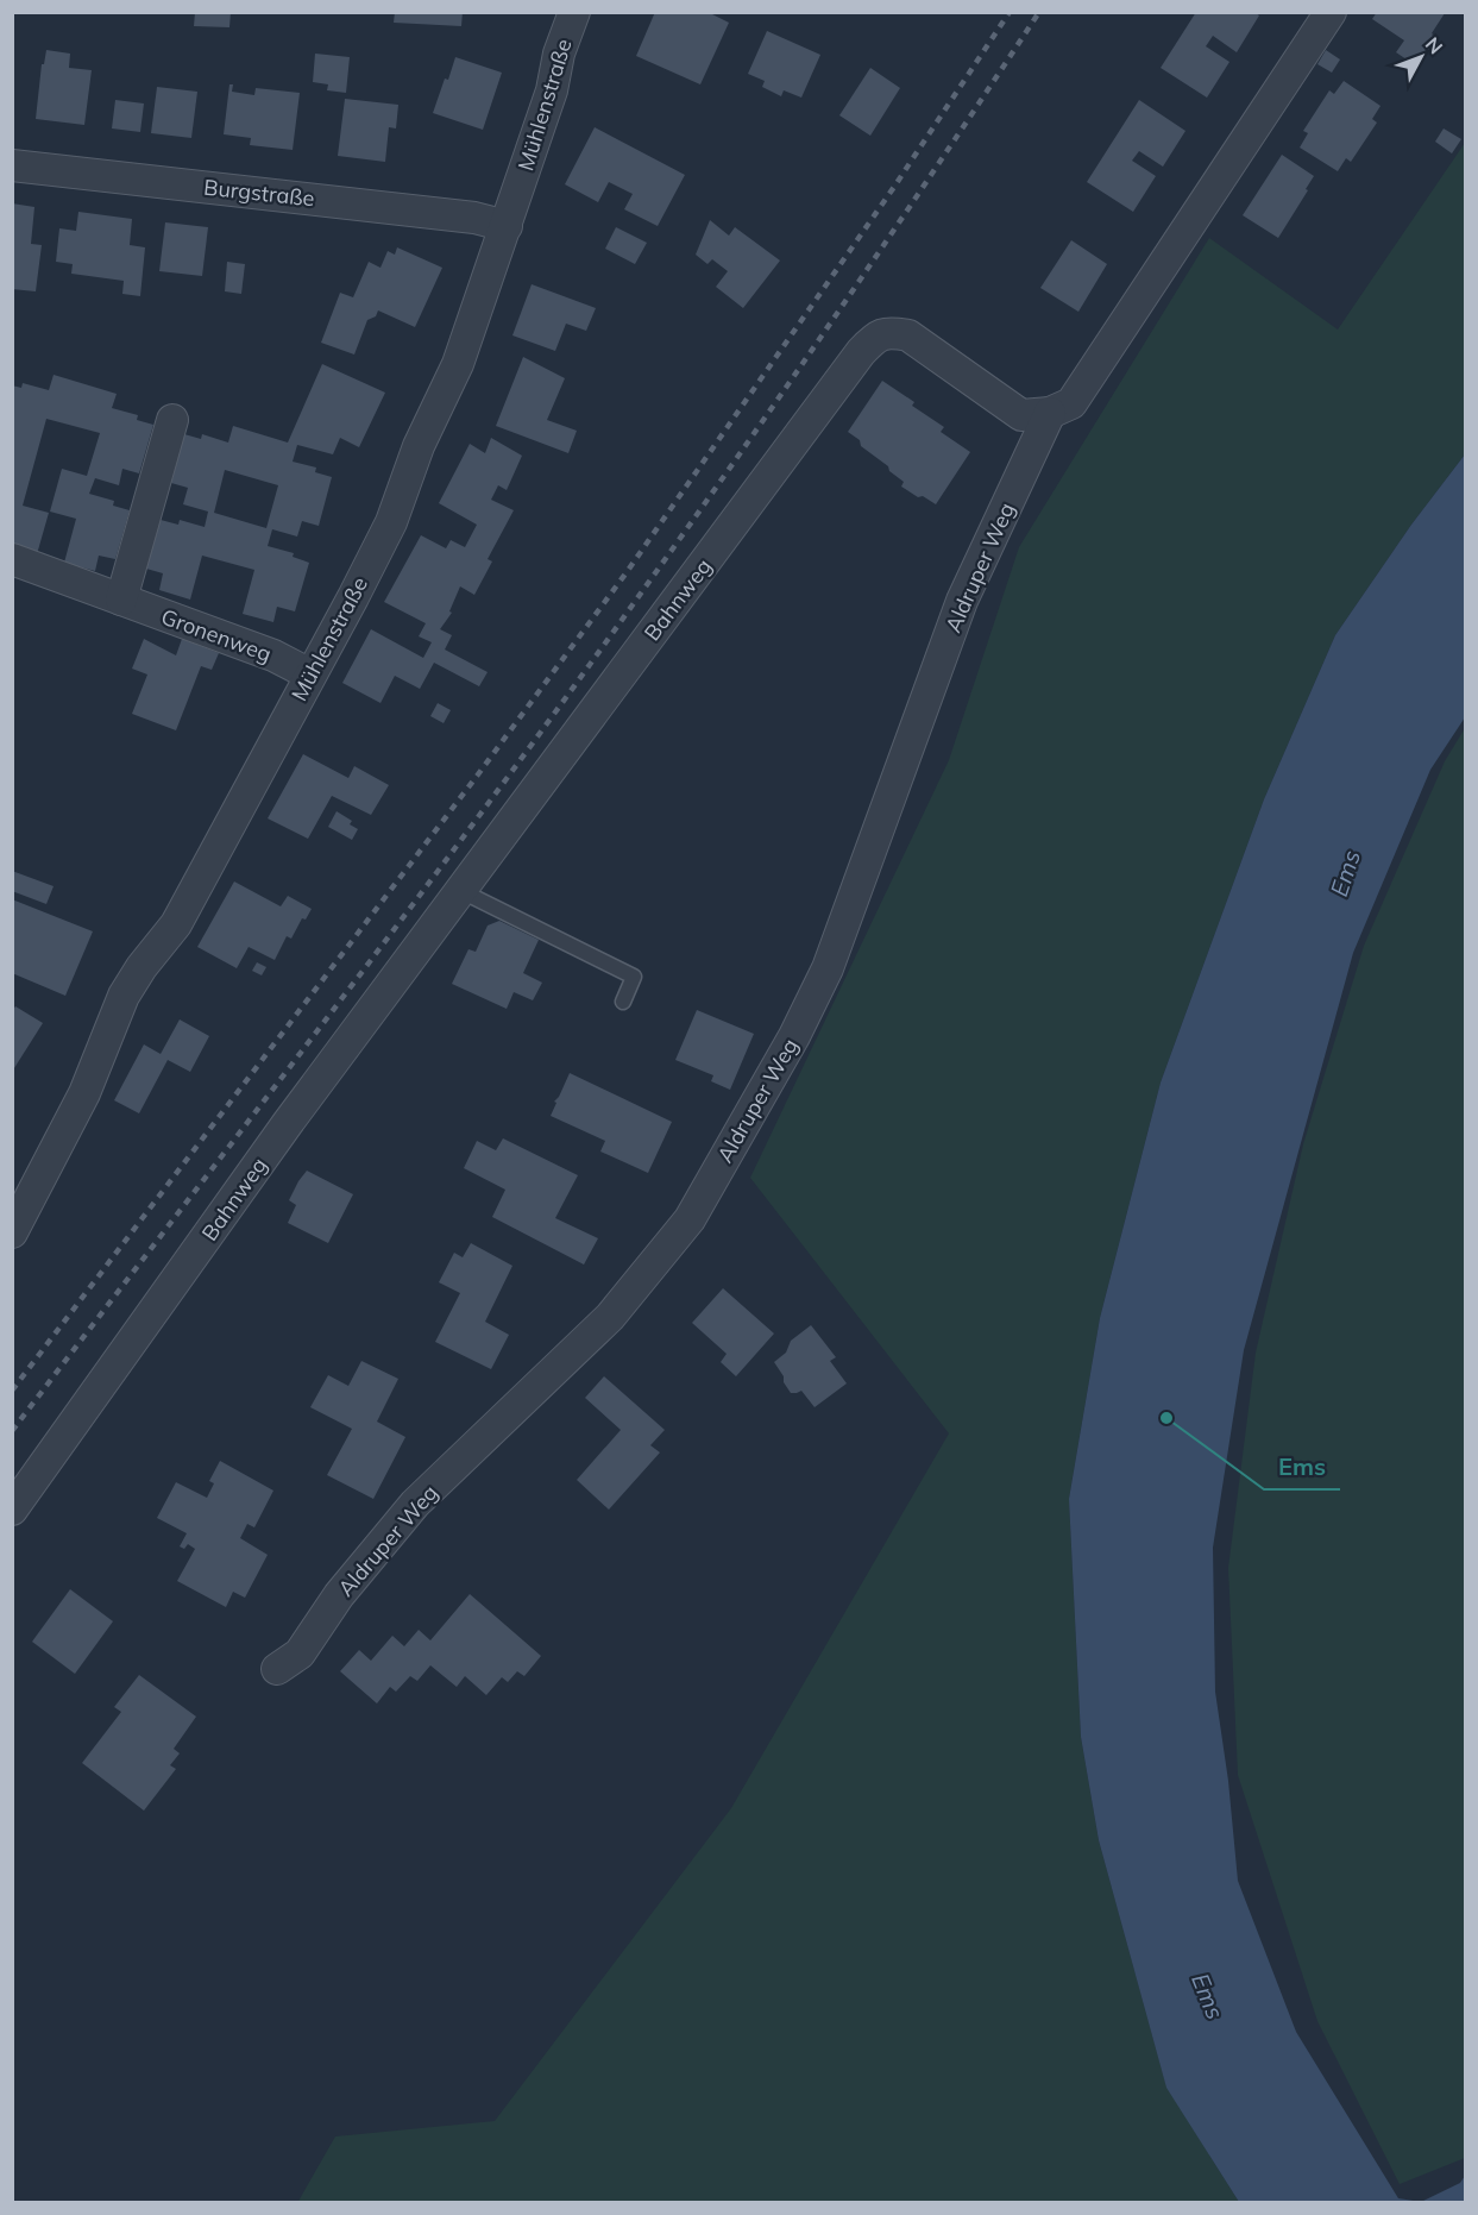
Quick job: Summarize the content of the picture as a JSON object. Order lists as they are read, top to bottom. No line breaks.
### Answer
{"streets":{"street":["Mühlenstraße","Burgstraße","Aldruper Weg","Bahnweg","Gronenweg"]},"crossings":[["Mühlenstraße","Burgstraße"],["Mühlenstraße","Gronenweg"],["Aldruper Weg","Bahnweg"]],"water":["Ems"],"places":["Ems"],"north":"top right"}
